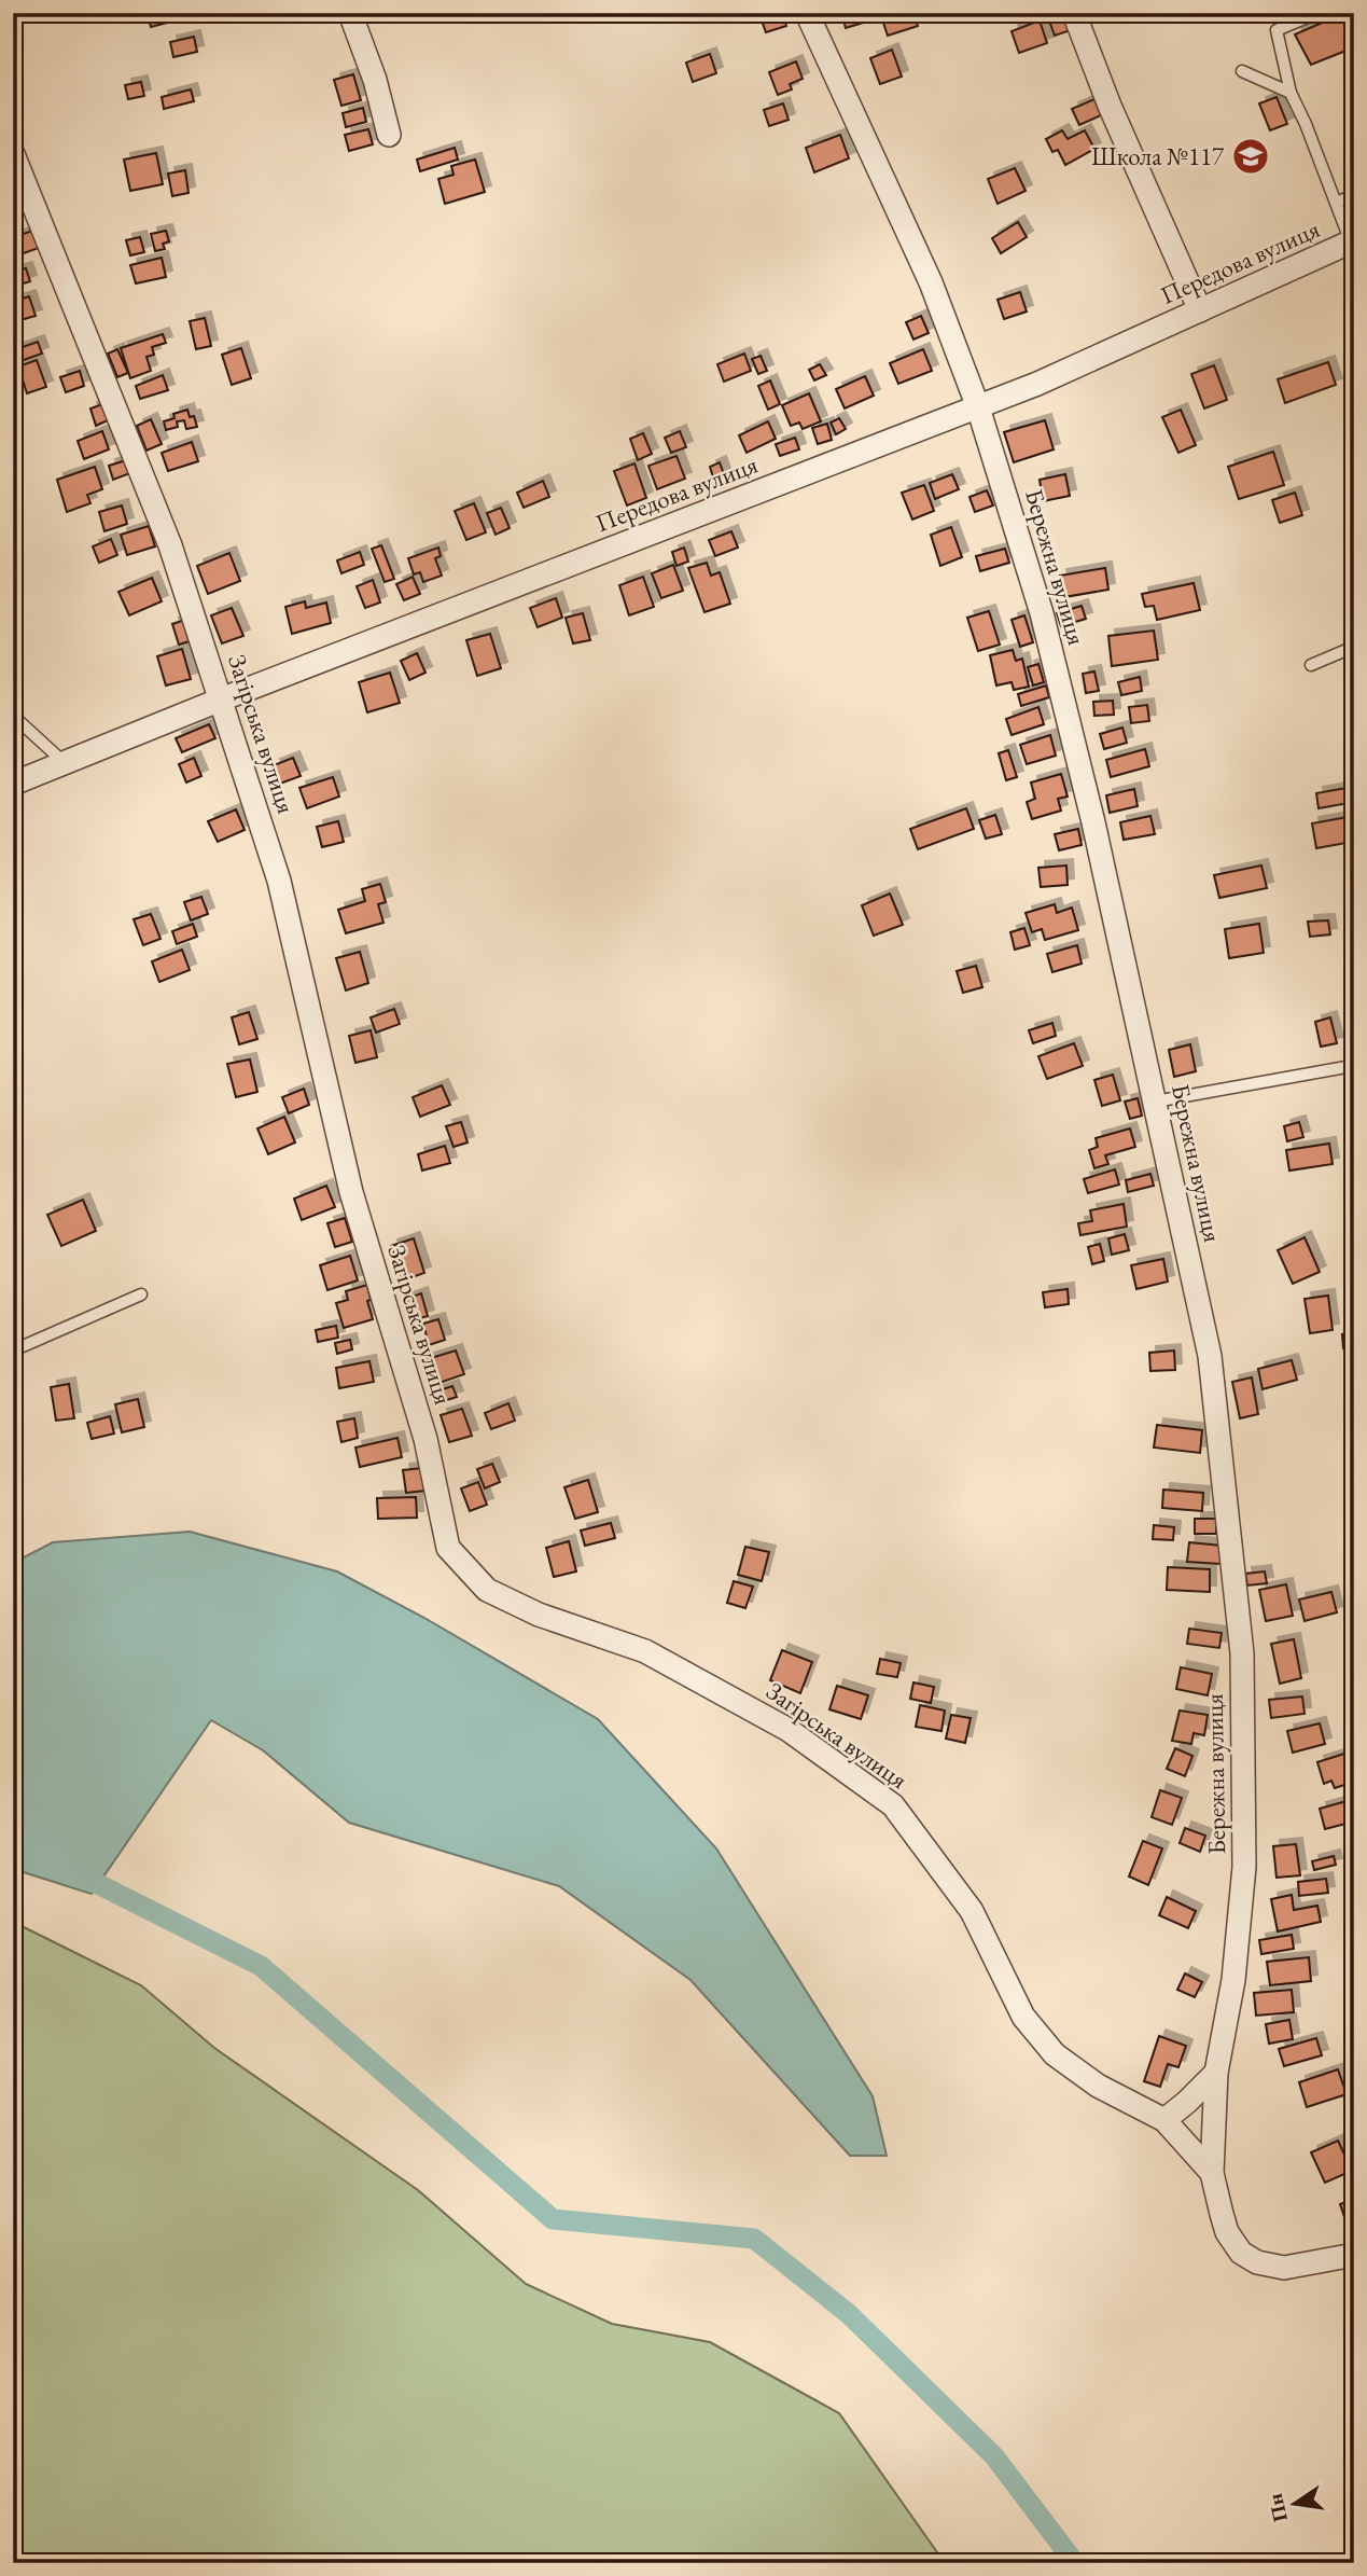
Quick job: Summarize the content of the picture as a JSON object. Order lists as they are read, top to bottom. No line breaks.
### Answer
{"streets":{"street":["Передова вулиця","Бережна вулиця","Загірська вулиця"]},"crossings":[["Передова вулиця","Бережна вулиця"],["Передова вулиця","Загірська вулиця"],["Бережна вулиця","Загірська вулиця"]],"places":{"school or university":["Школа №117"]},"north":"left"}
